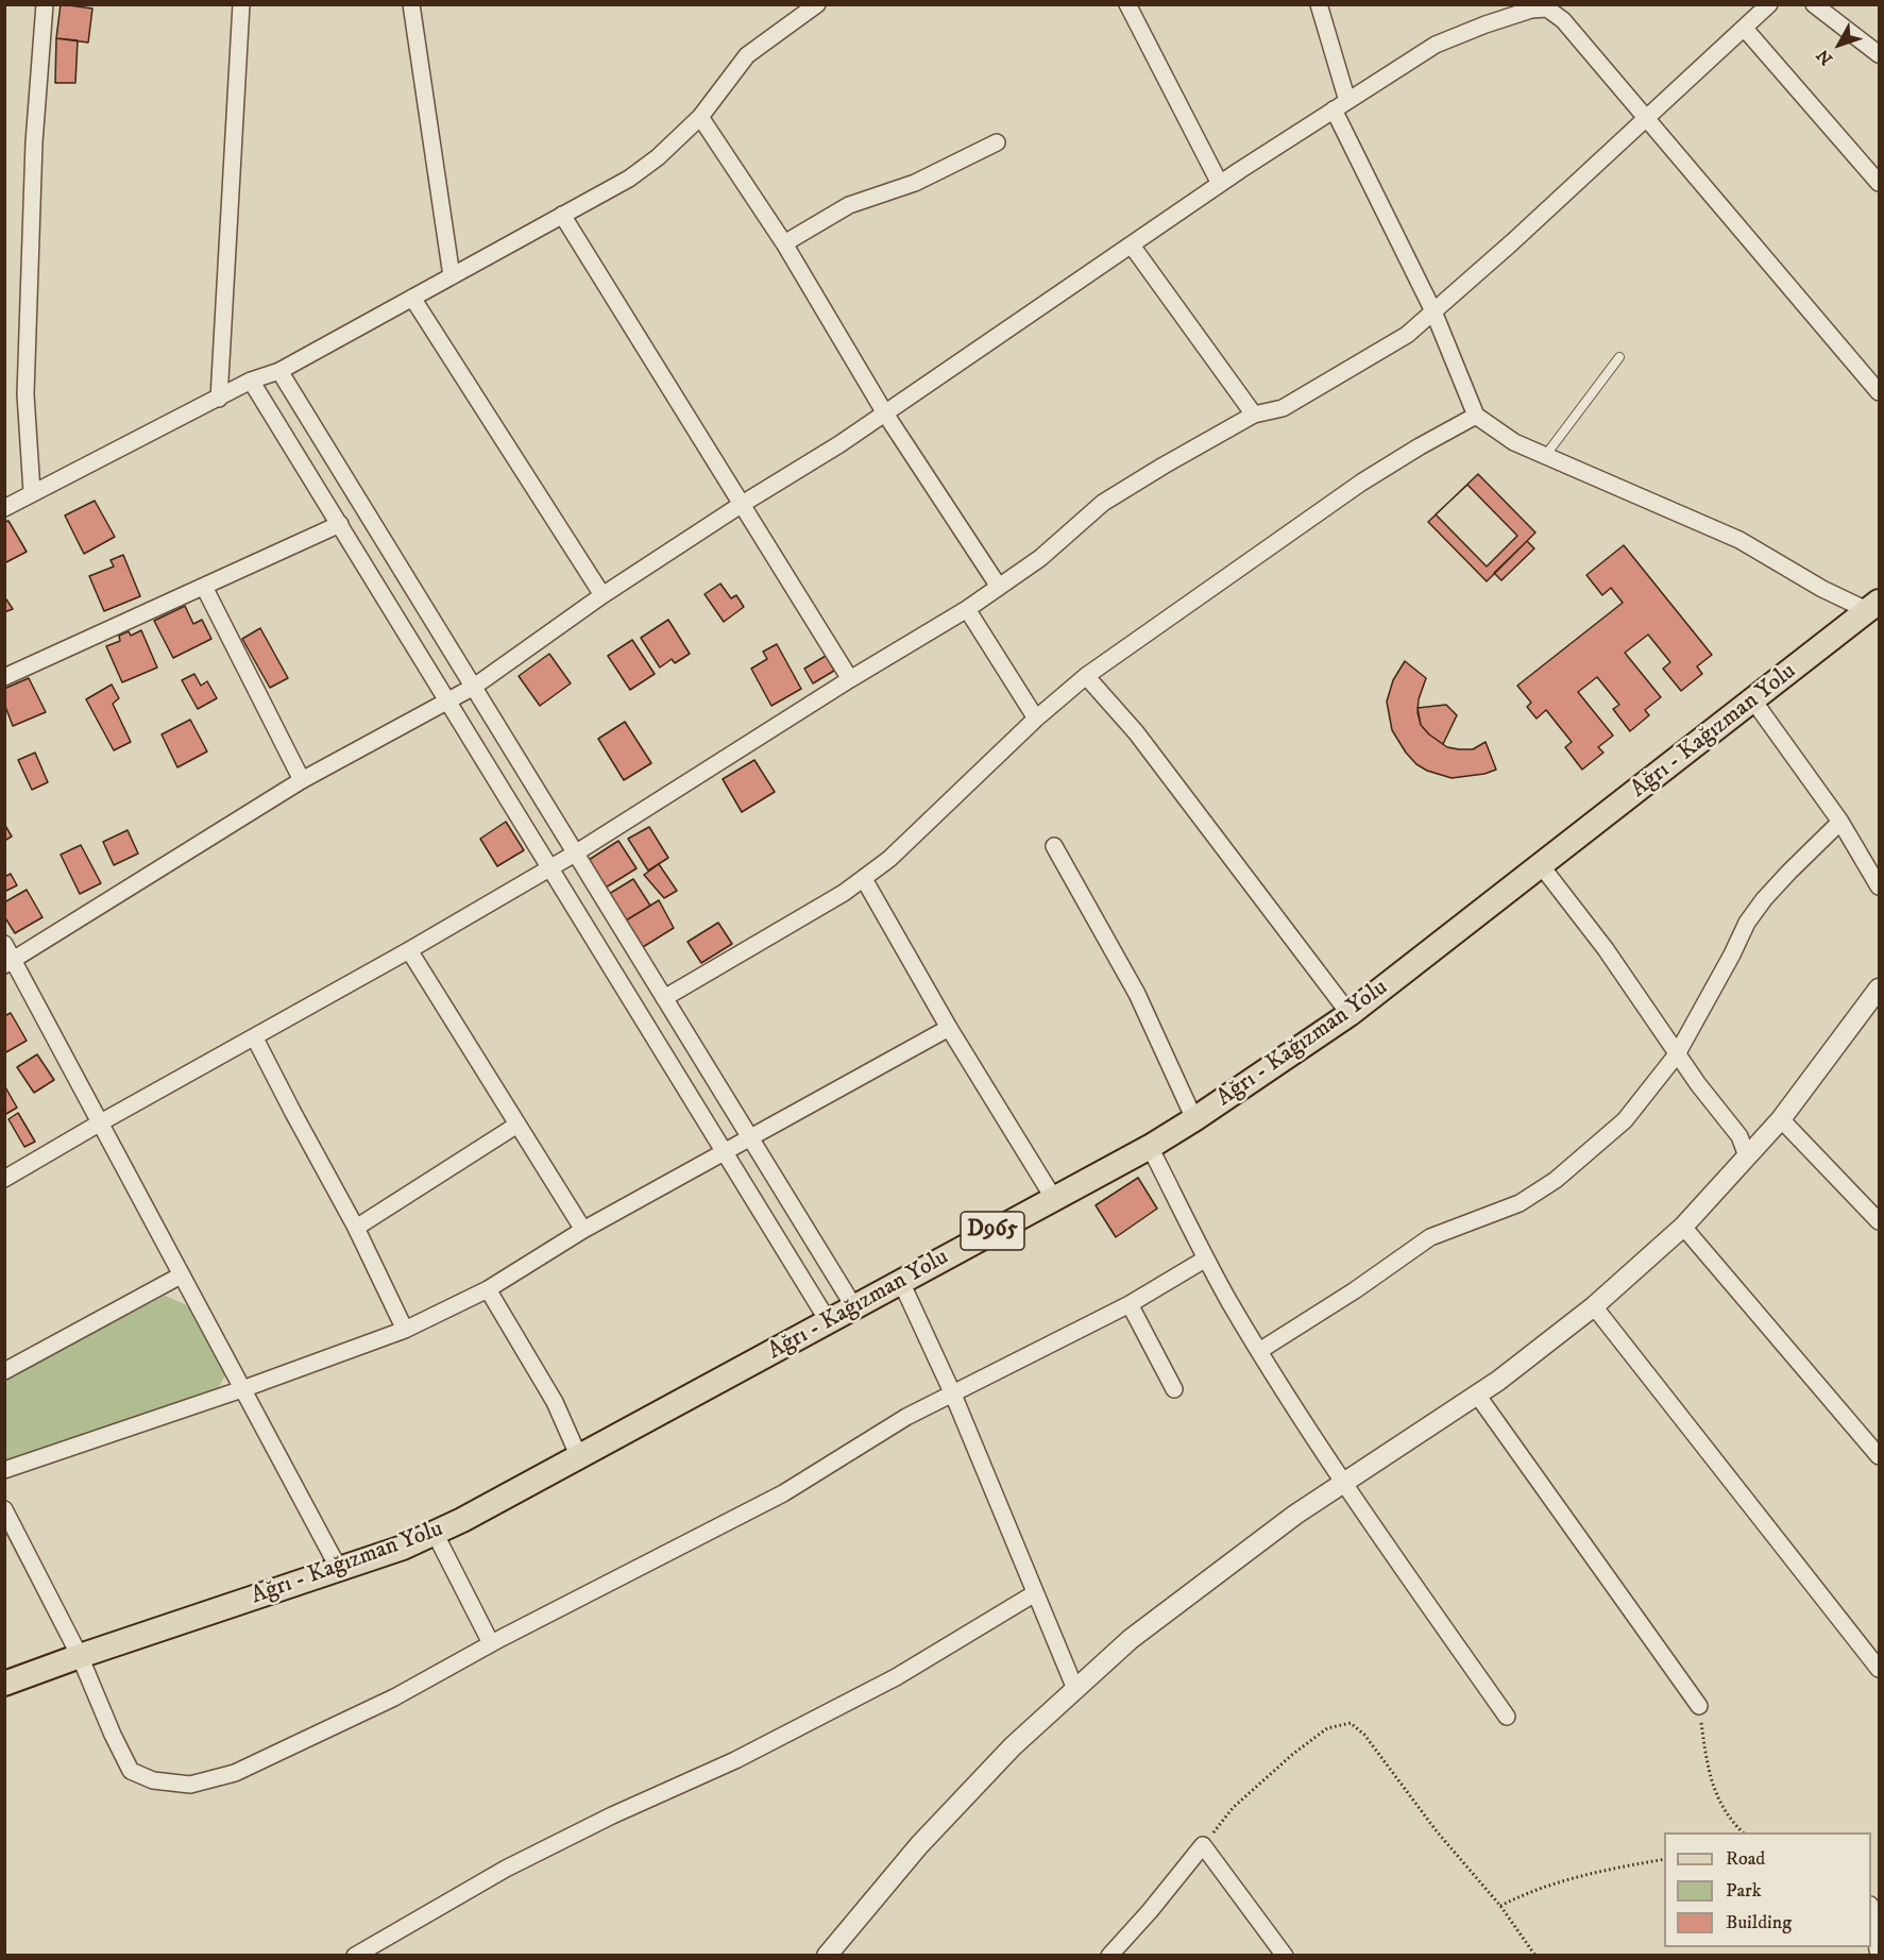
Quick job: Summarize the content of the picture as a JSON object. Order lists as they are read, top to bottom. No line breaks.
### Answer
{"streets":{"main road":["Ağrı - Kağızman Yolu","D965"]},"legend":["Road","Park","Building"],"north":"bottom left"}
